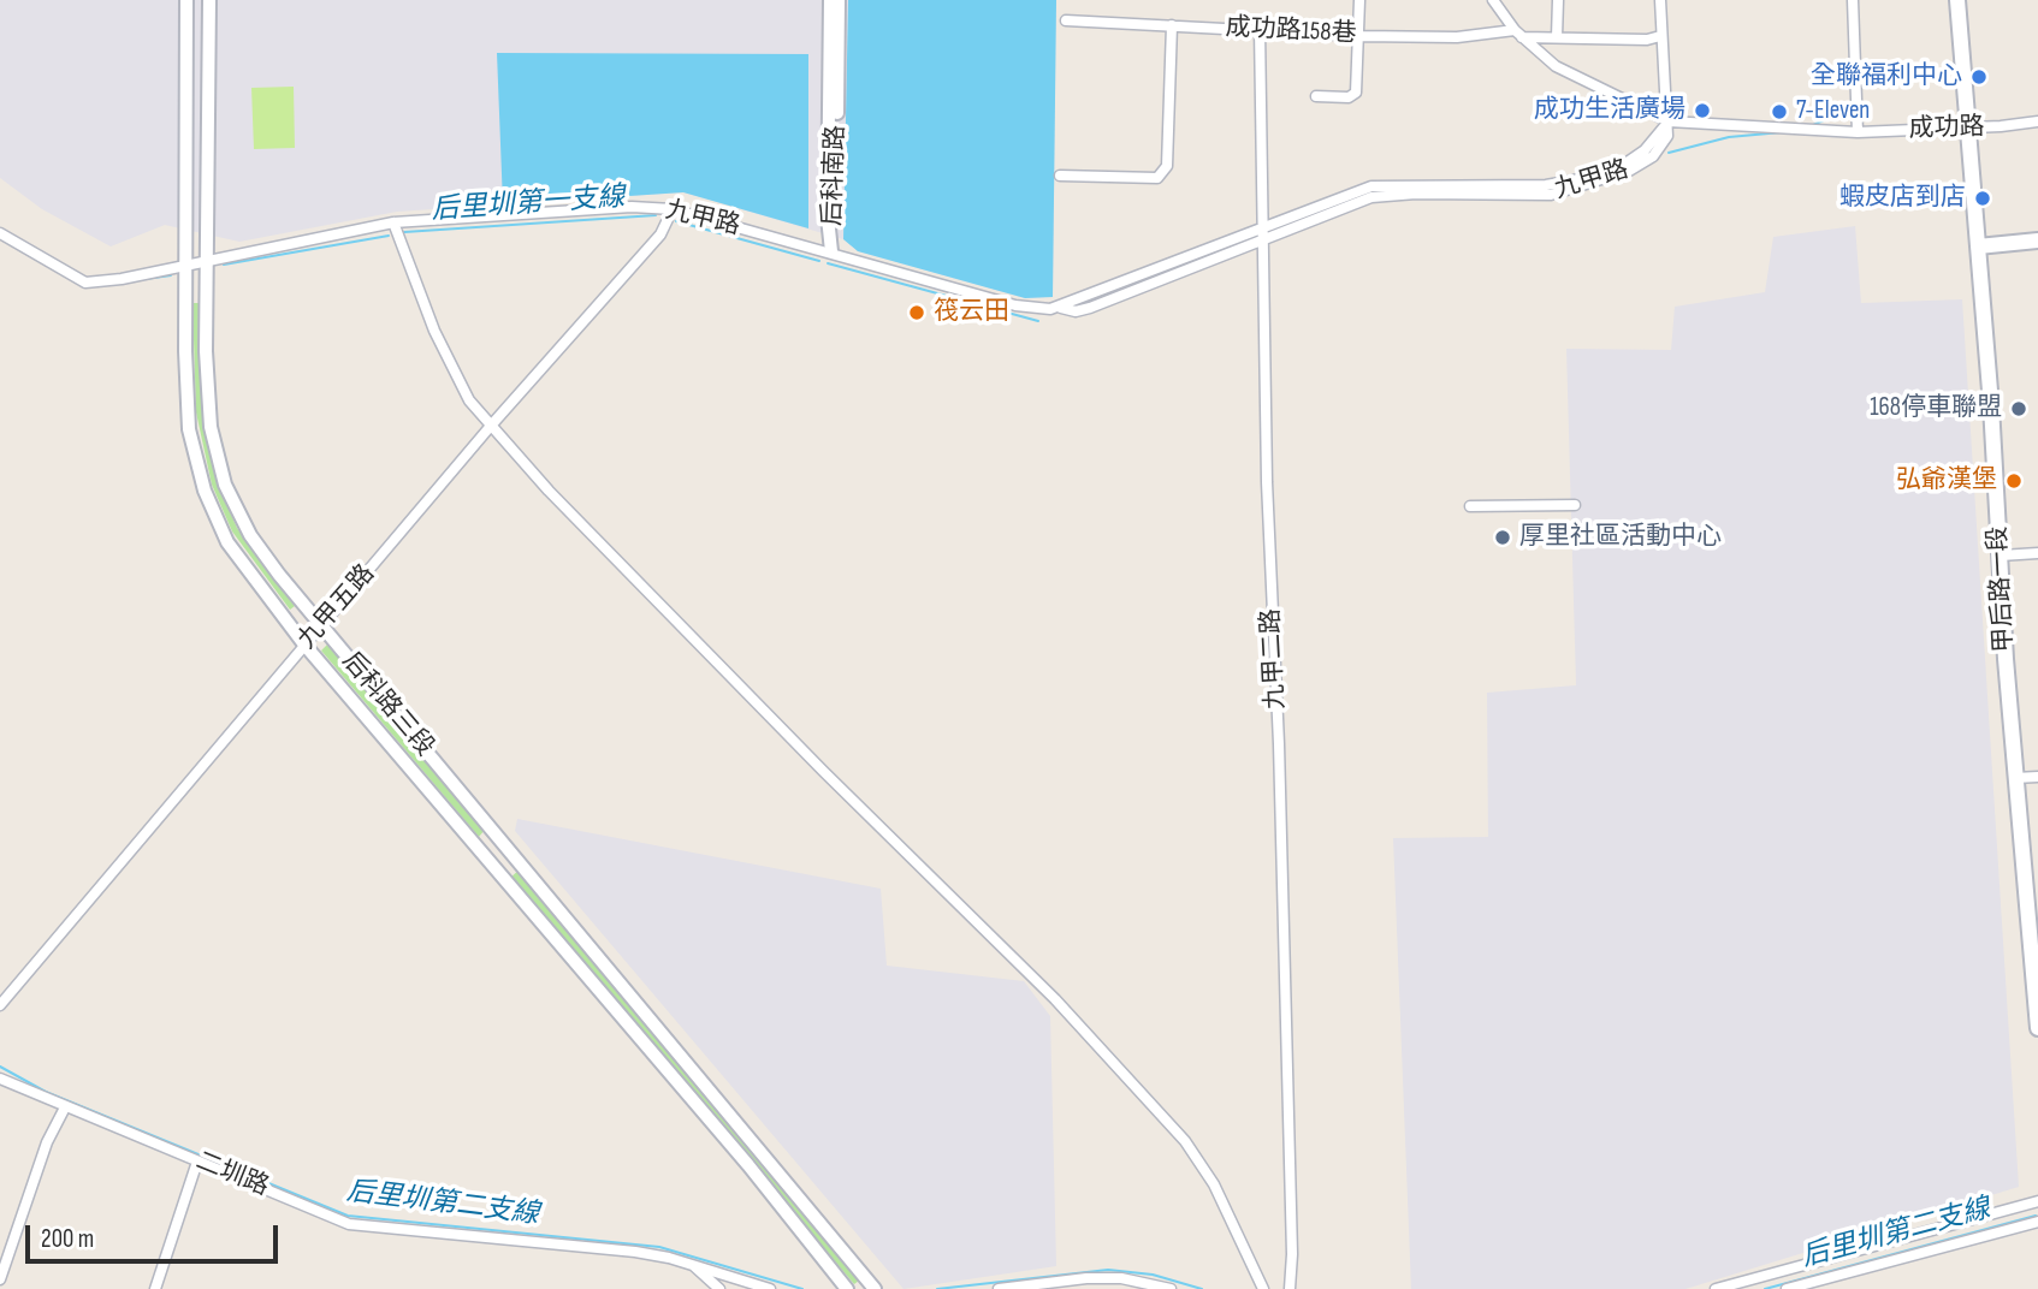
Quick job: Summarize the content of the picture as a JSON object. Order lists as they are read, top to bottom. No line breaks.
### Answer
{"streets":{"main road":["甲后路一段"],"street":["成功路158巷","成功路","后科南路","九甲路","九甲五路","九甲二路","后科路三段","二圳路"]},"crossings":[["成功路158巷","成功路"],["成功路158巷","九甲二路"],["成功路","九甲路"],["成功路","甲后路一段"],["后科南路","九甲路"],["九甲路","九甲五路"],["九甲路","九甲二路"],["九甲路","后科路三段"],["九甲五路","后科路三段"]],"water":["后里圳第一支線","后里圳第二支線"],"places":["全聯福利中心","成功生活廣場","7-Eleven","蝦皮店到店","筏云田","168停車聯盟","弘爺漢堡","厚里社區活動中心"],"scale_bar":"200 m"}
